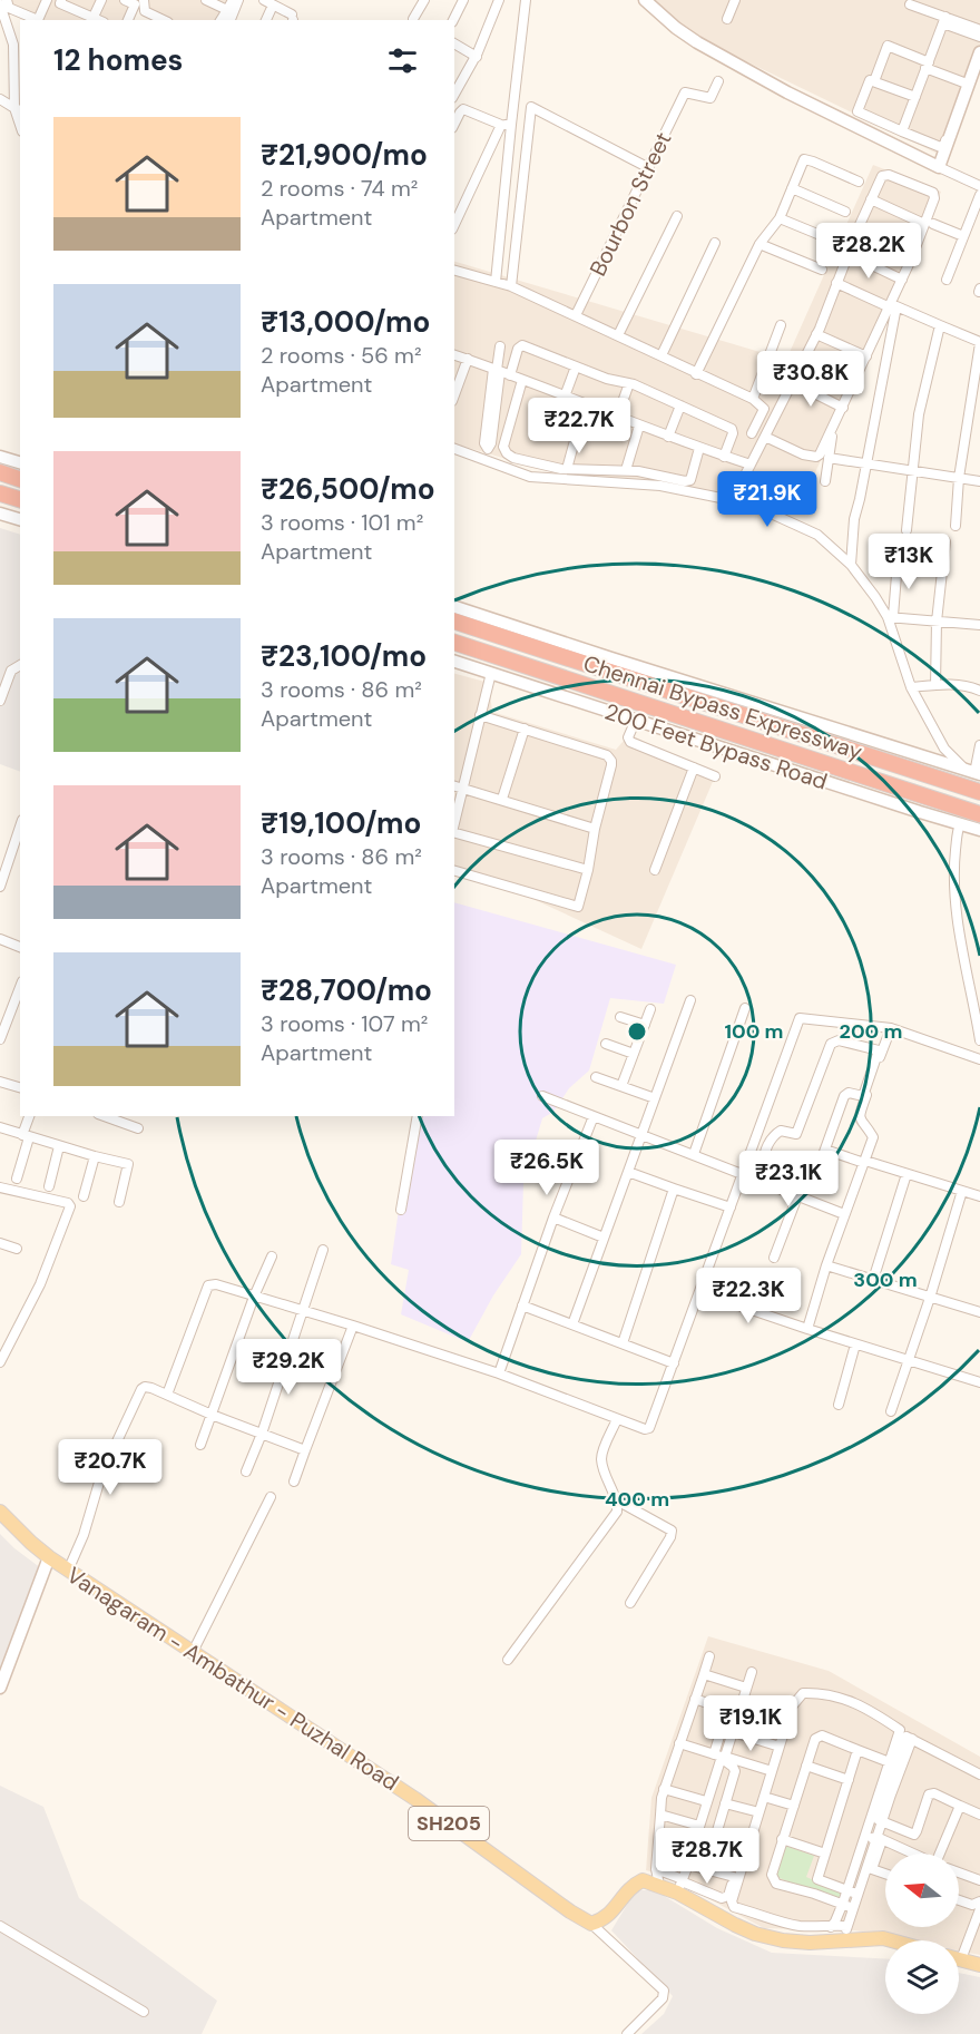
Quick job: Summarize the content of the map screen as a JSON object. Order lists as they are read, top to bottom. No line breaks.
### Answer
{"streets":{"highway":["Chennai Bypass Expressway"],"main road":["Vanagaram - Ambathur - Puzhal Road","SH205"],"street":["Bourbon Street","200 Feet Bypass Road"]},"north":"left","page":{"heading":"12 homes","list":[{"name":"₹21,900/mo","note":"2 rooms · 74 m² · Apartment"},{"name":"₹13,000/mo","note":"2 rooms · 56 m² · Apartment"},{"name":"₹26,500/mo","note":"3 rooms · 101 m² · Apartment"},{"name":"₹23,100/mo","note":"3 rooms · 86 m² · Apartment"},{"name":"₹19,100/mo","note":"3 rooms · 86 m² · Apartment"},{"name":"₹28,700/mo","note":"3 rooms · 107 m² · Apartment"}],"price":["₹28.2K","₹30.8K","₹22.7K","₹21.9K","₹13K","₹26.5K","₹23.1K","₹22.3K","₹29.2K","₹20.7K","₹19.1K","₹28.7K"]},"rings":["100 m","200 m","300 m","400 m"]}
